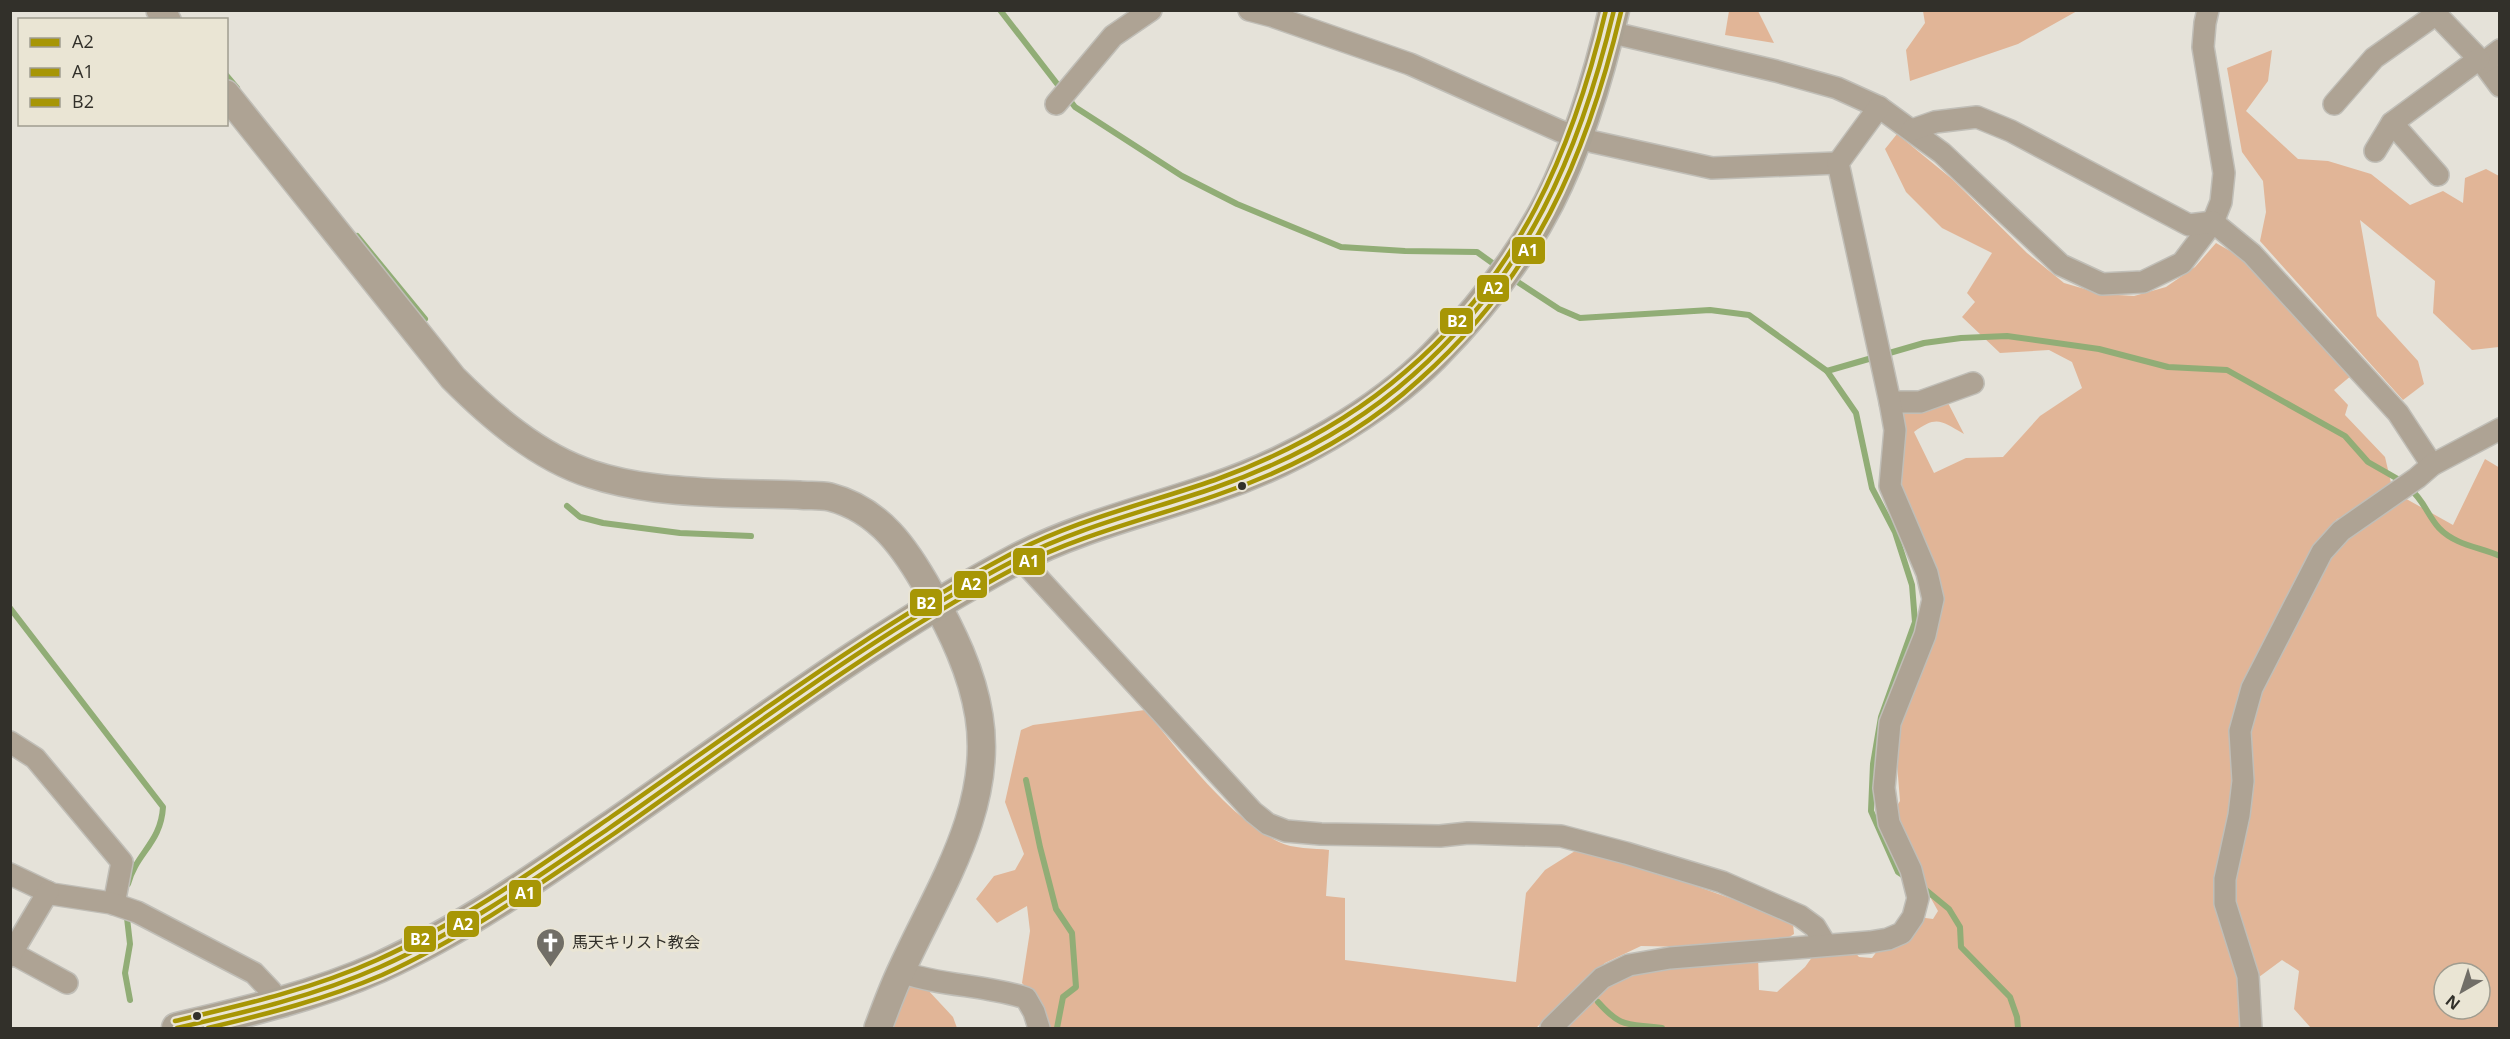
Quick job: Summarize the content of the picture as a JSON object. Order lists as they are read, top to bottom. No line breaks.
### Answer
{"places":{"church":["馬天キリスト教会"]},"lines":["transit line A2","transit line B2","transit line A1"],"legend":["A2","A1","B2"],"north":"bottom left"}
